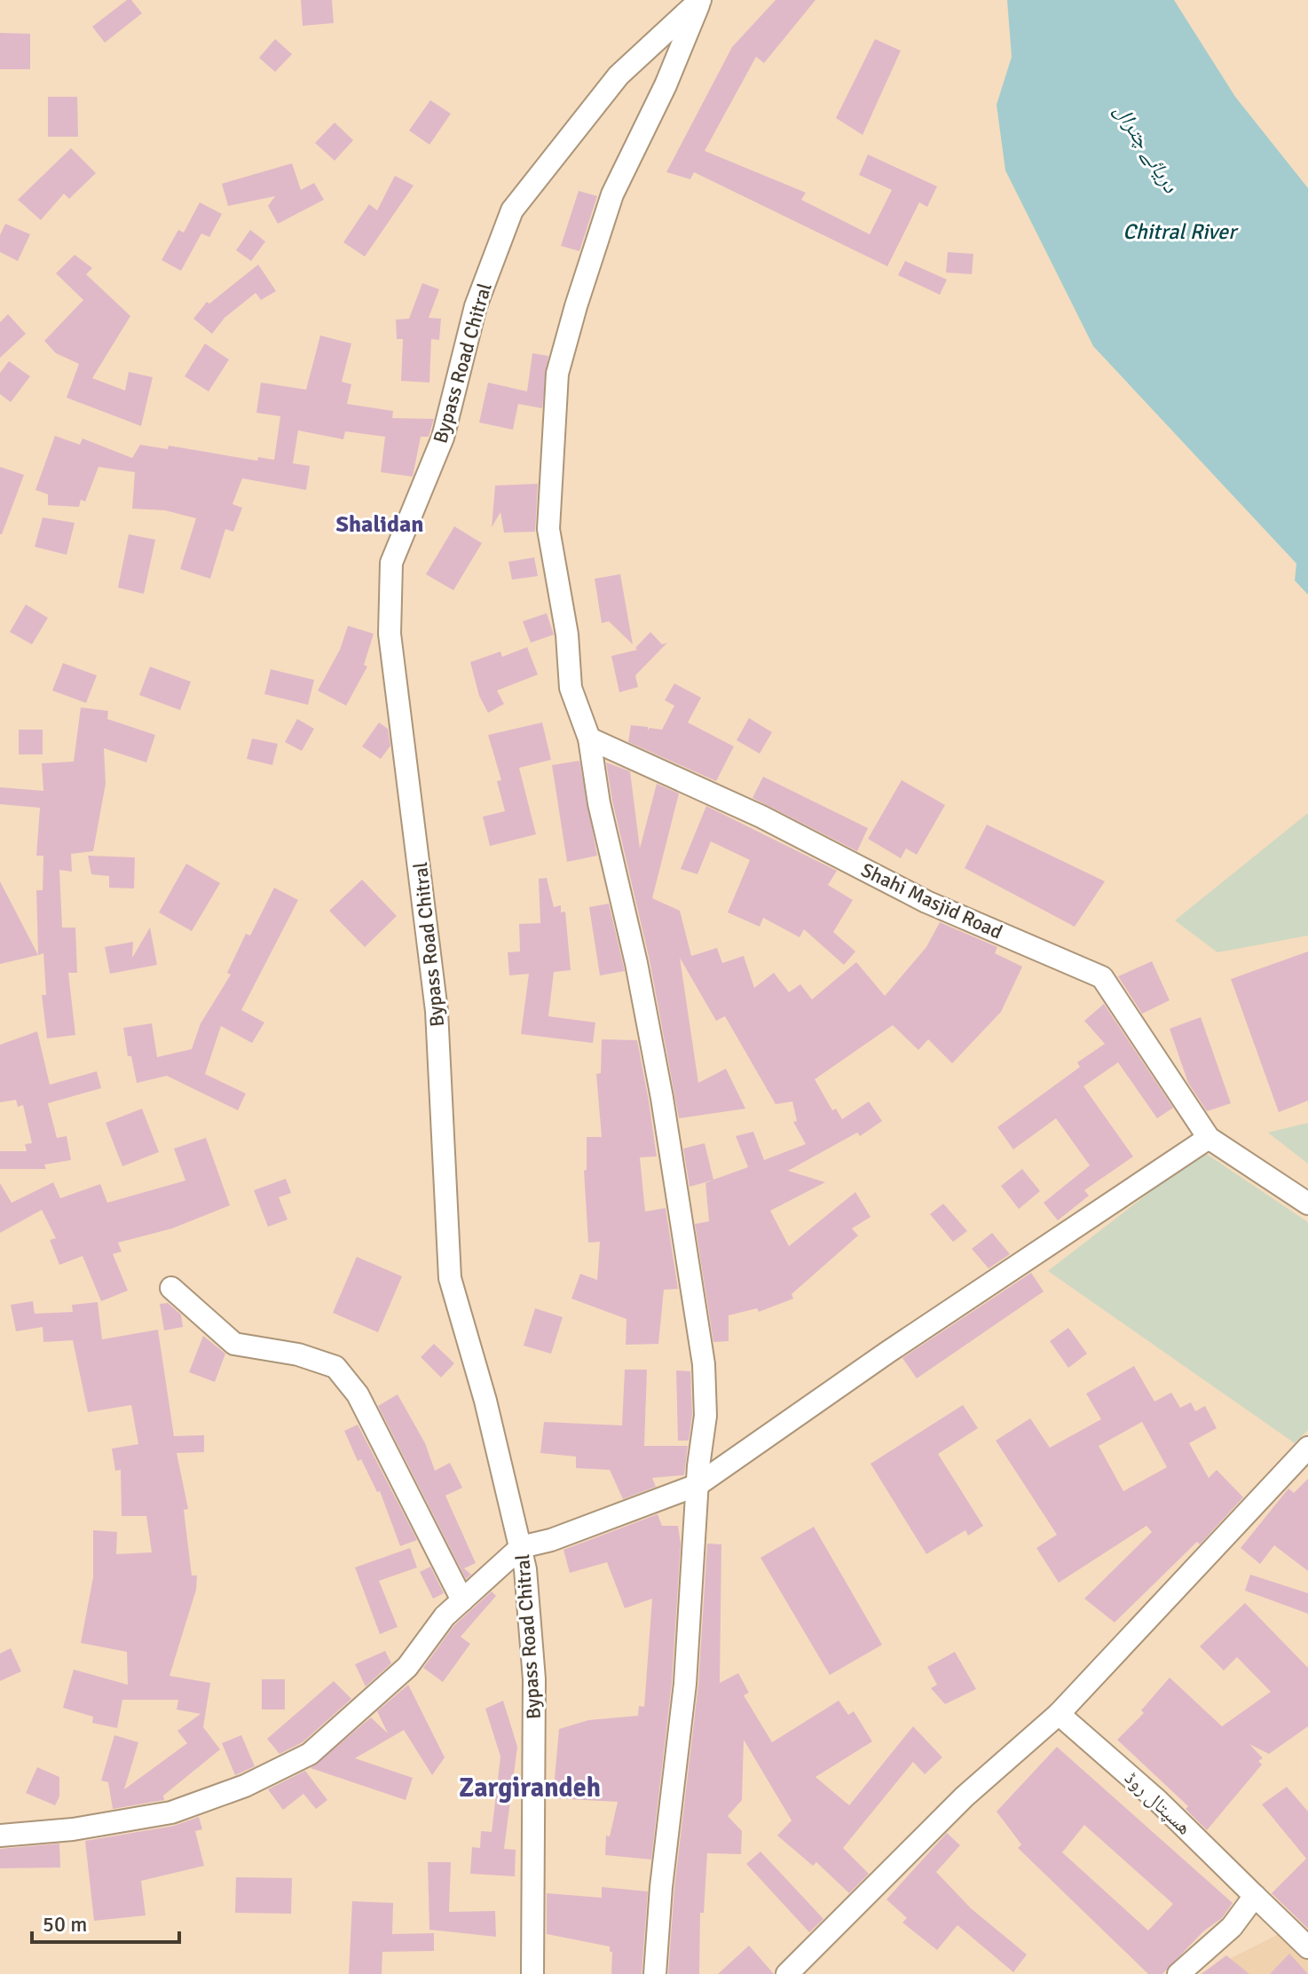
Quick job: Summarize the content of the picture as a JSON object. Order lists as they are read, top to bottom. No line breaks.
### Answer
{"streets":{"street":["Bypass Road Chitral","Shahi Masjid Road","ھسپتال روڈ"]},"districts":["Shalidan","Zargirandeh"],"water":["دریائے چترال","Chitral River"],"scale_bar":"50 m"}
